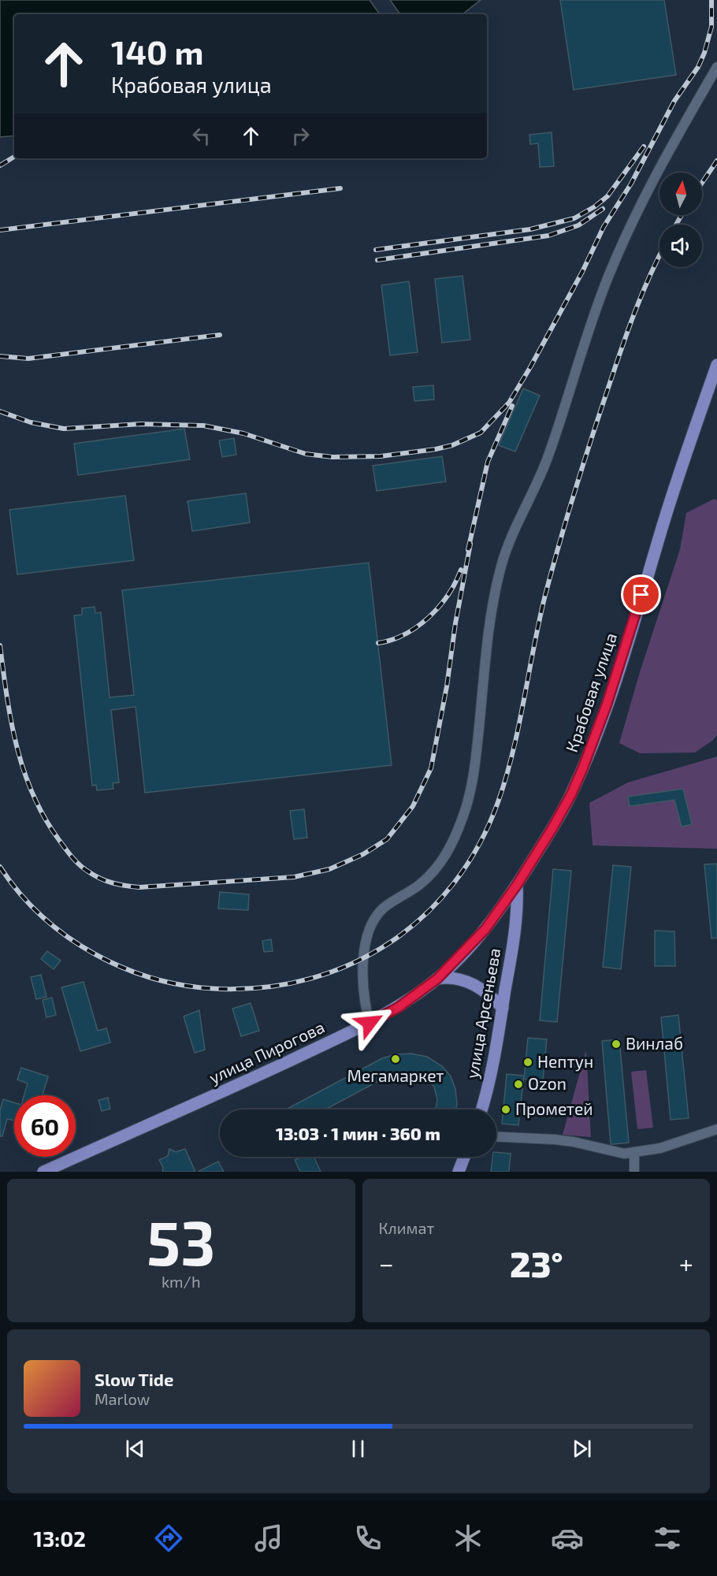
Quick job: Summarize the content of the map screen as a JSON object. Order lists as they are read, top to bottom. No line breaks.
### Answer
{"streets":{"main road":["Крабовая улица","улица Арсеньева","улица Пирогова"]},"crossings":[["Крабовая улица","улица Арсеньева"],["Крабовая улица","улица Пирогова"],["улица Арсеньева","улица Пирогова"]],"places":["Винлаб","Мегамаркет","Нептун","Ozon","Прометей"],"north":"top","page":{"turn":["140 m","Крабовая улица"],"limit":"60","trip":"13:03 · 1 мин · 360 m","tile":[["53","km/h"],"Климат"],"heat":["−","23°","+"],"song":["Slow Tide","Marlow"],"tabs":"13:02"}}
